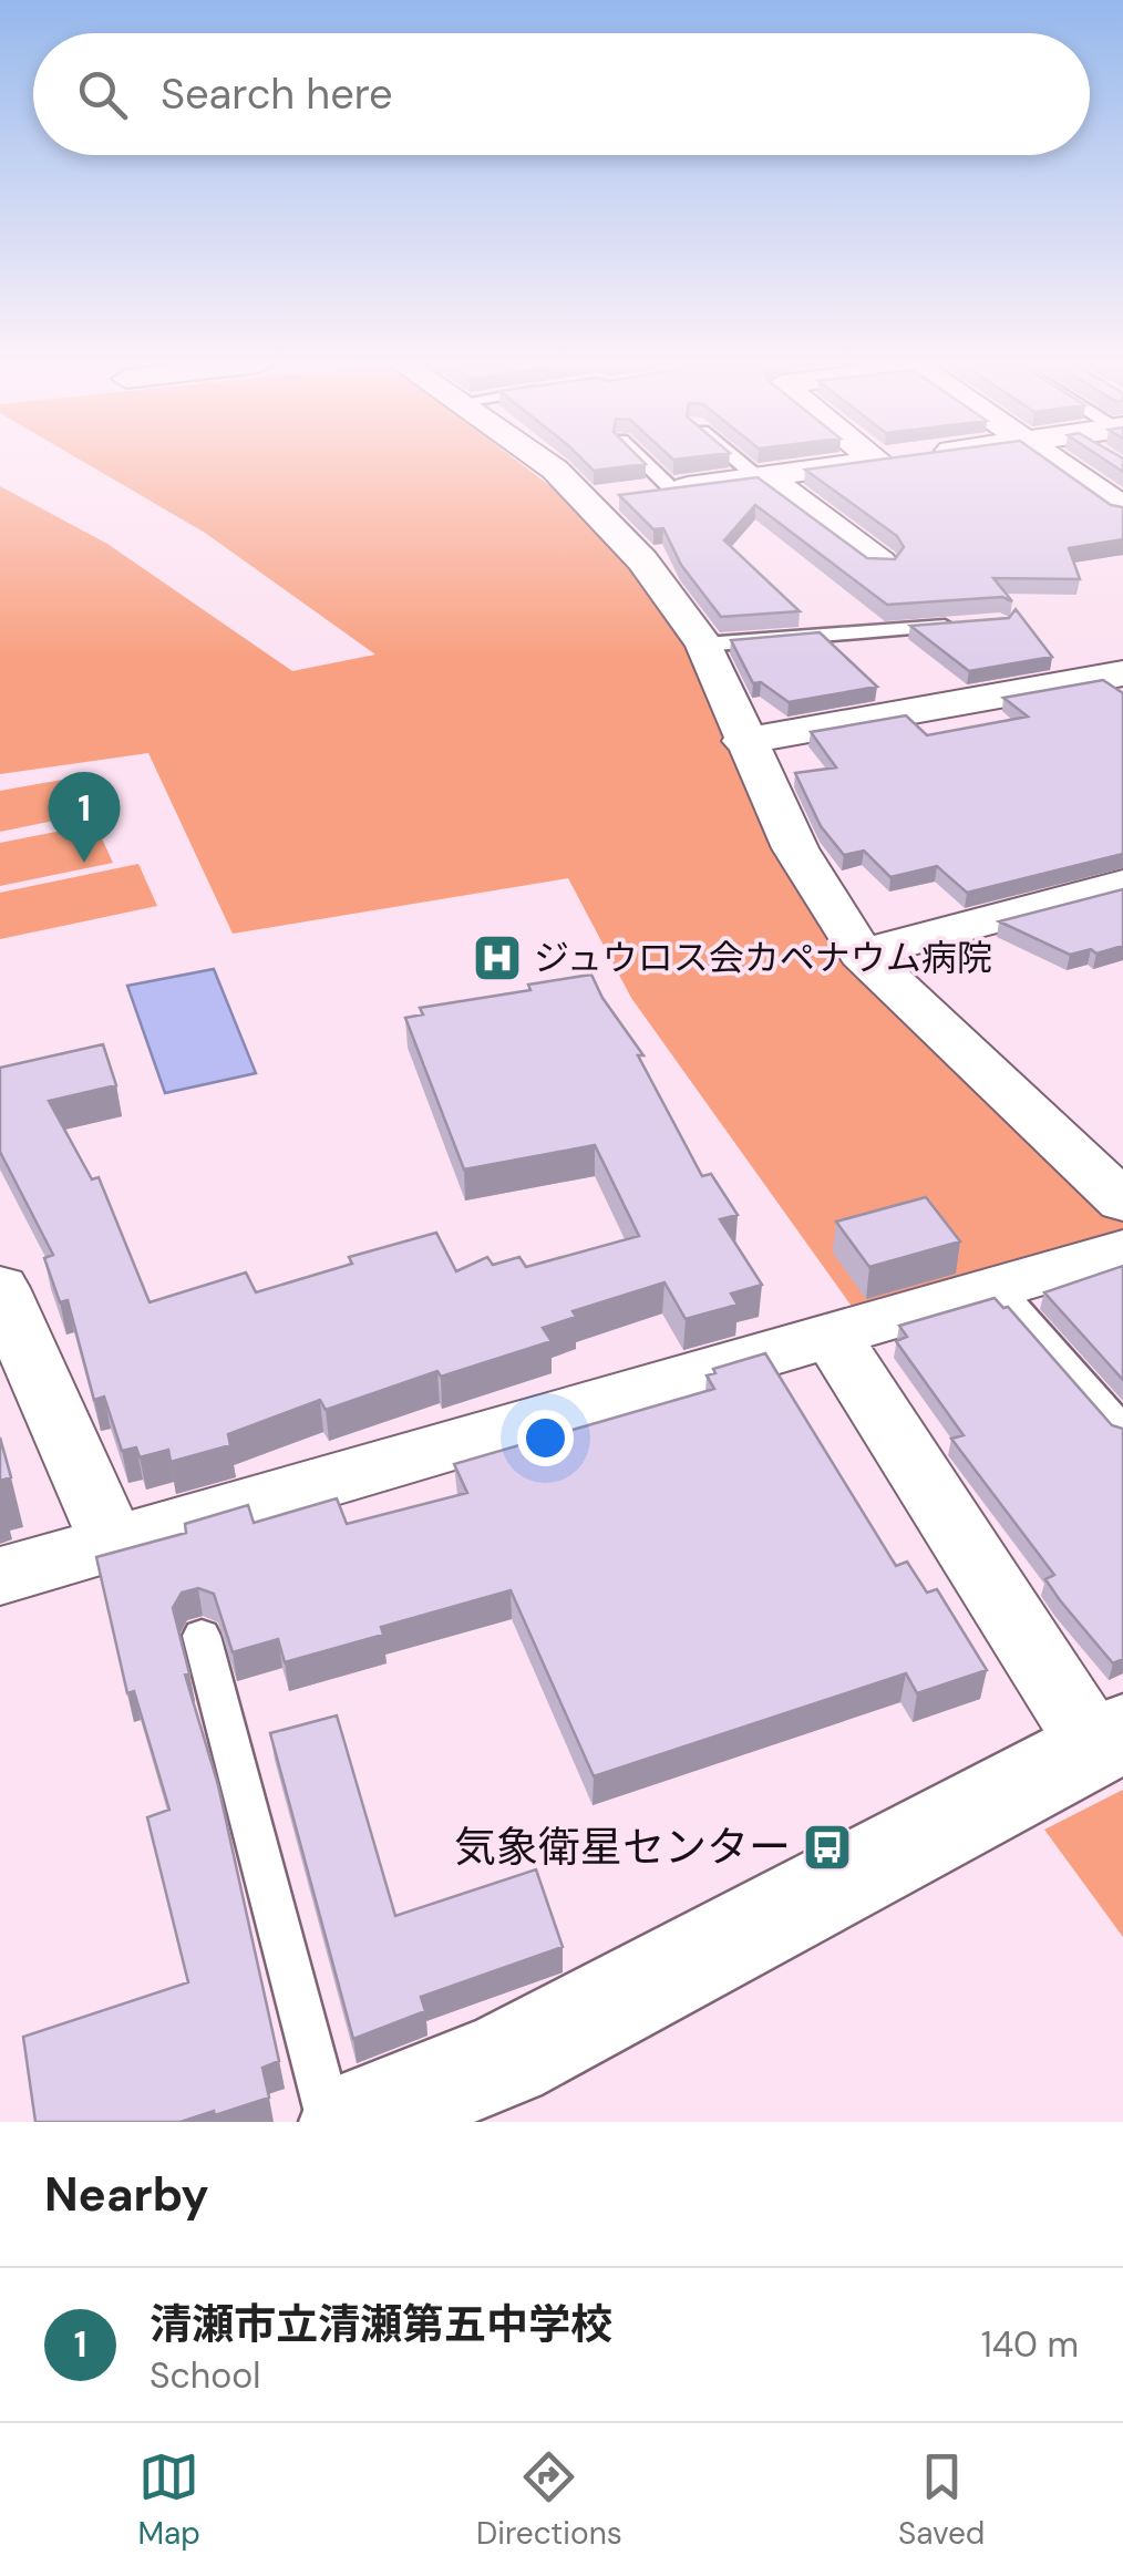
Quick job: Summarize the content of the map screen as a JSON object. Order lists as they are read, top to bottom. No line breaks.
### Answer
{"places":{"hospital":["ジュウロス会カペナウム病院"],"bus stop":["気象衛星センター"]},"page":{"search":"Search here","pins":"1","heading":"Nearby","list":[{"mark":"1","name":"清瀬市立清瀬第五中学校","note":"School","value":"140 m"}],"nav":["Map","Directions","Saved"]}}
